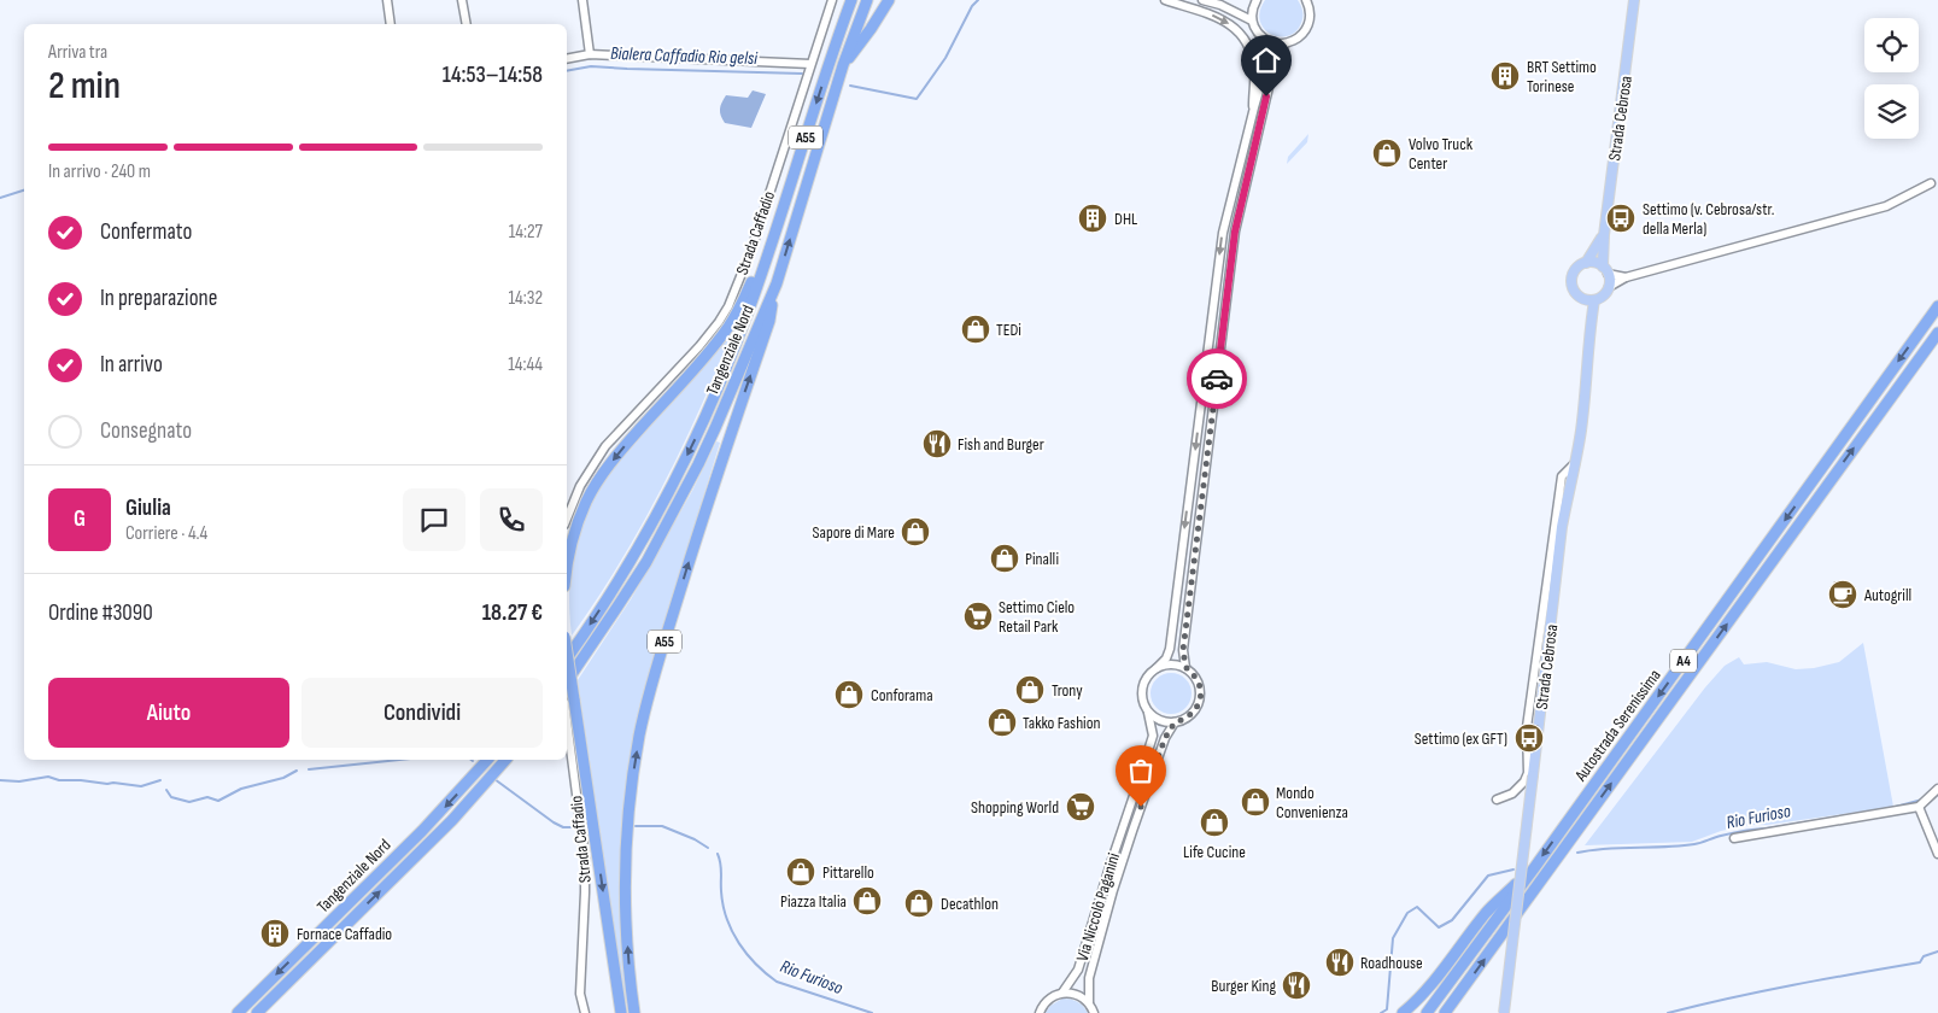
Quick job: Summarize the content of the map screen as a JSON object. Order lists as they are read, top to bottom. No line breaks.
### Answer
{"streets":{"highway":["A55","Tangenziale Nord","A4","Autostrada Serenissima"],"main road":["Strada Cebrosa"],"street":["Strada Caffadio","Via Niccolò Paganini"]},"crossings":[["A55","Tangenziale Nord"]],"water":["Bialera Caffadio Rio gelsi","Rio Furioso"],"places":{"building":["BRT Settimo Torinese","DHL","Fornace Caffadio"],"shop":["Volvo Truck Center","TEDi","Sapore di Mare","Pinalli","Trony","Conforama","Takko Fashion","Mondo Convenienza","Life Cucine","Pittarello","Piazza Italia","Decathlon"],"bus stop":["Settimo (v. Cebrosa/str. della Merla)","Settimo (ex GFT)"],"restaurant":["Fish and Burger","Roadhouse","Burger King"],"cafe":["Autogrill"],"supermarket":["Settimo Cielo Retail Park","Shopping World"]},"page":{"heading":["2 min","Arriva tra","14:53–14:58"],"panel":["Giulia","Corriere · 4.4","Ordine #3090","18.27 €"],"bar":"In arrivo · 240 m","list":[["Confermato","14:27"],["In preparazione","14:32"],["In arrivo","14:44"],"Consegnato"],"round":"G","buttons":["Aiuto","Condividi"]}}
